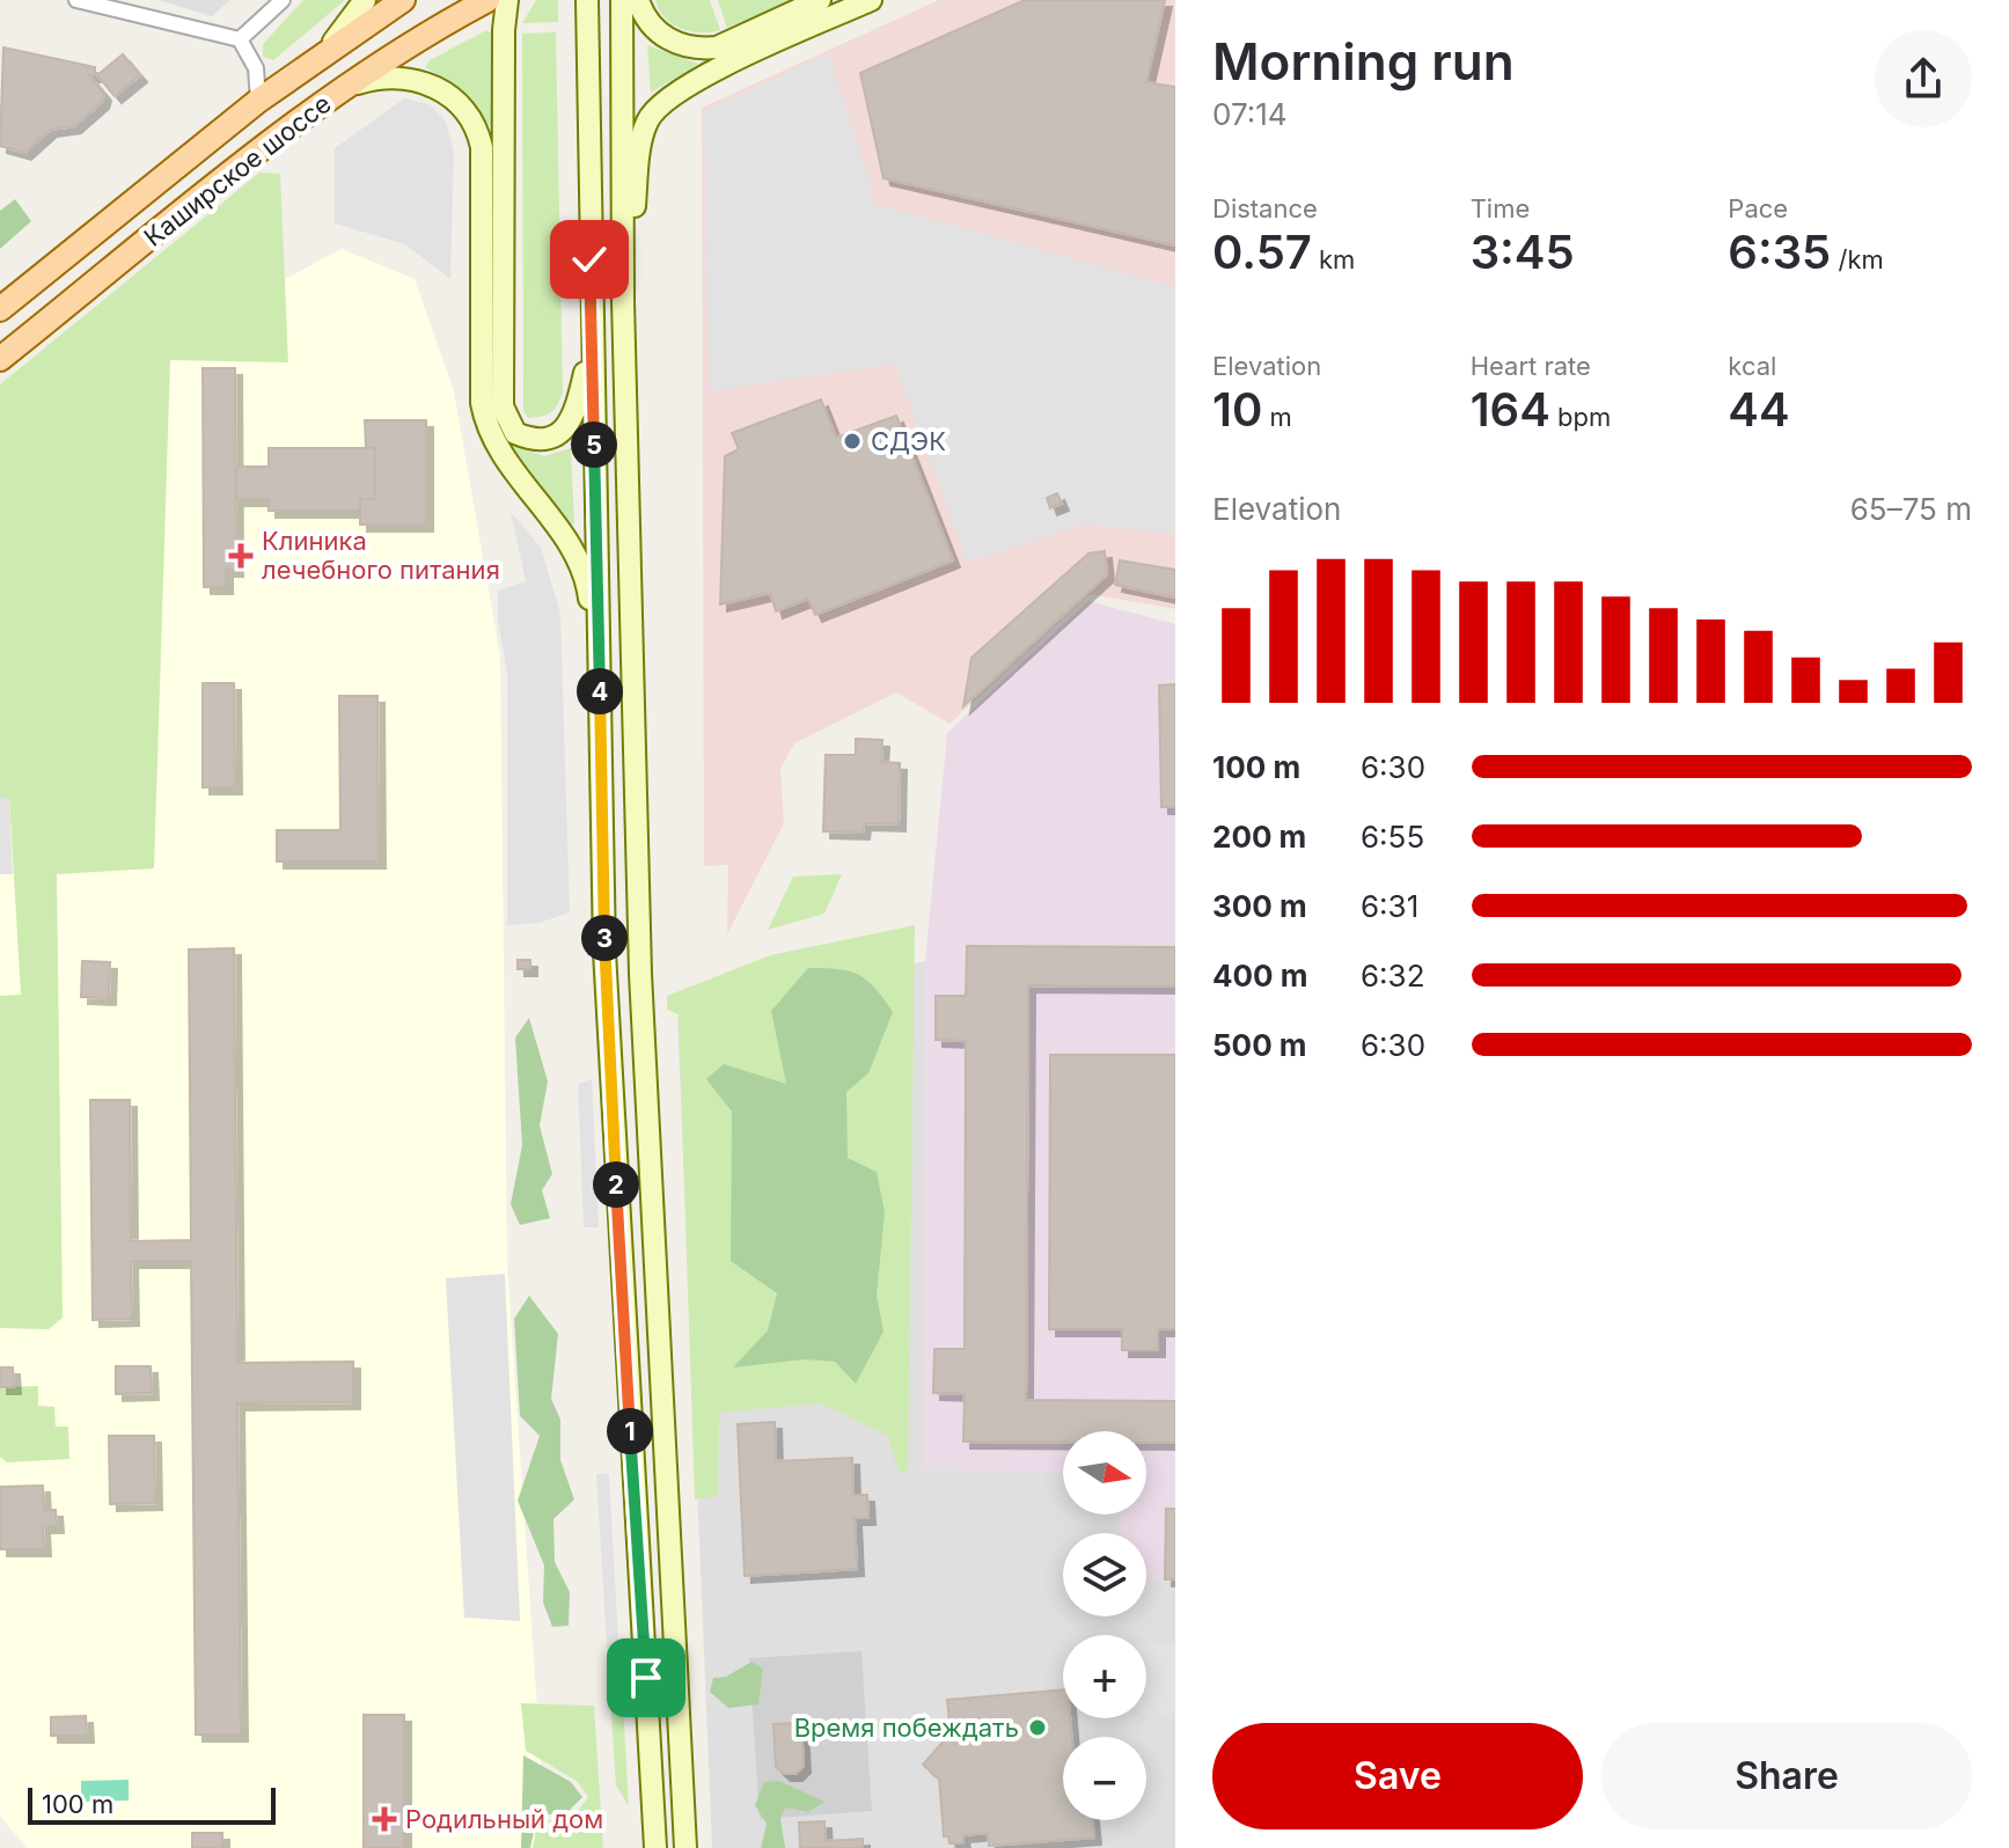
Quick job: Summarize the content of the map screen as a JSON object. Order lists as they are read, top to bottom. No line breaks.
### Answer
{"streets":{"main road":["Каширское шоссе"]},"places":{"other":["СДЭК","Время побеждать"],"health":["Клиника лечебного питания","Родильный дом"]},"scale_bar":"100 m","north":"right","page":{"heading":["Morning run","07:14"],"stats":[["Distance","0.57 km"],["Time","3:45"],["Pace","6:35 /km"],["Elevation","10 m"],["Heart rate","164 bpm"],["kcal","44"]],"pins":["5","4","3","2","1"],"chart":["Elevation","65–75 m"],"list":[{"name":"100 m","note":"6:30"},{"name":"200 m","note":"6:55"},{"name":"300 m","note":"6:31"},{"name":"400 m","note":"6:32"},{"name":"500 m","note":"6:30"}],"map_buttons":["+","−"],"buttons":["Save","Share"],"scale":"100 m"}}
